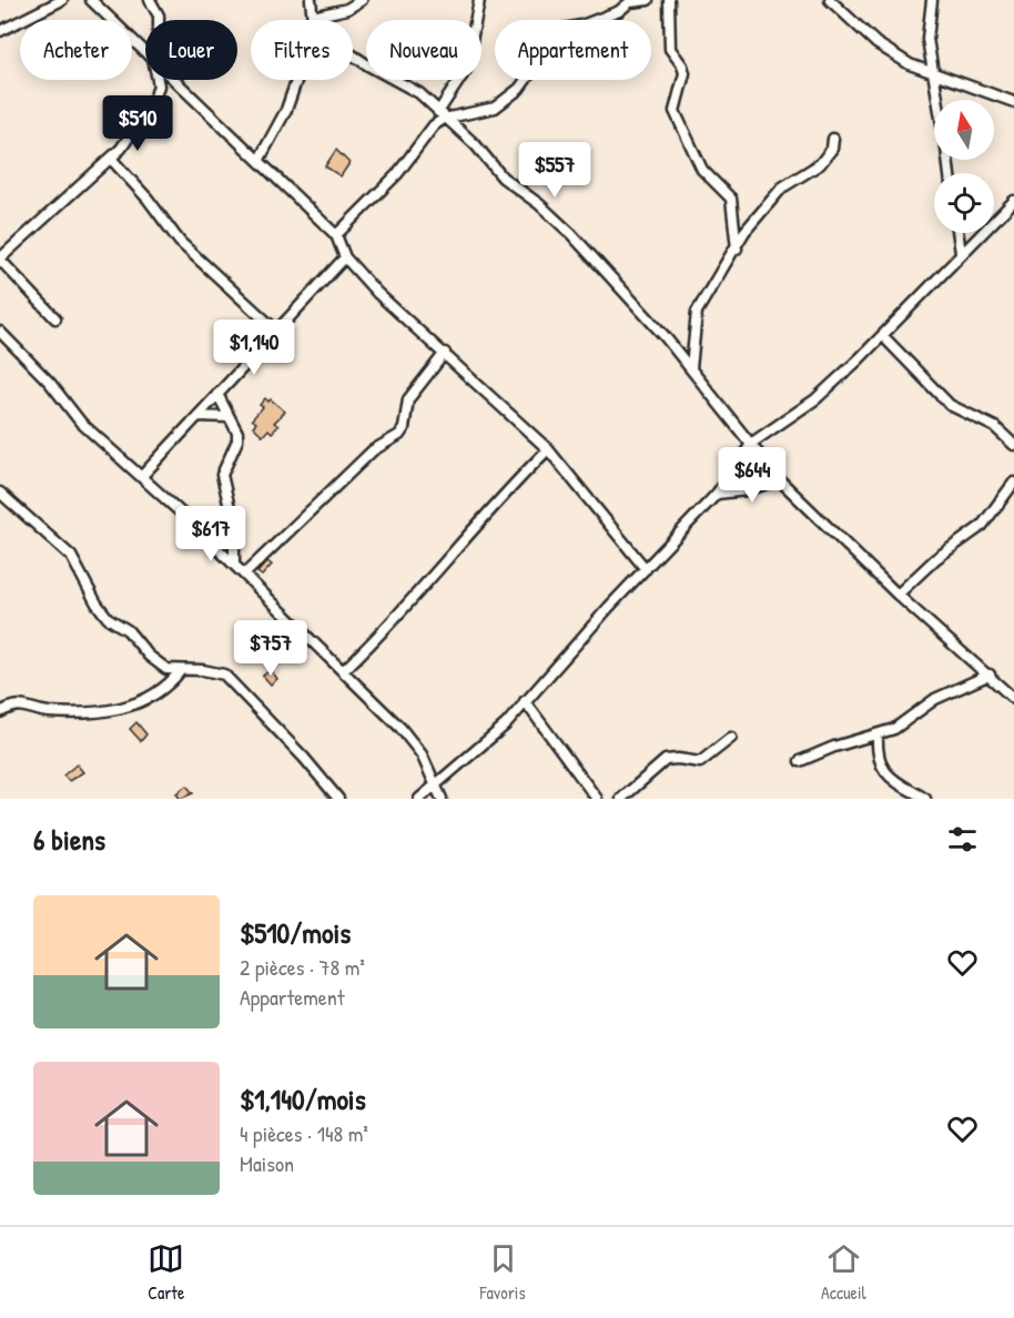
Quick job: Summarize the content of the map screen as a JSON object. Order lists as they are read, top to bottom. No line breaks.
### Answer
{"north":"top","page":{"chip":["Acheter","Louer","Filtres","Nouveau","Appartement"],"price":["$510","$557","$1,140","$644","$617","$757"],"heading":"6 biens","list":[{"name":"$510/mois","note":"2 pièces · 78 m² · Appartement"},{"name":"$1,140/mois","note":"4 pièces · 148 m² · Maison"}],"tabs":["Carte","Favoris","Accueil"]}}
